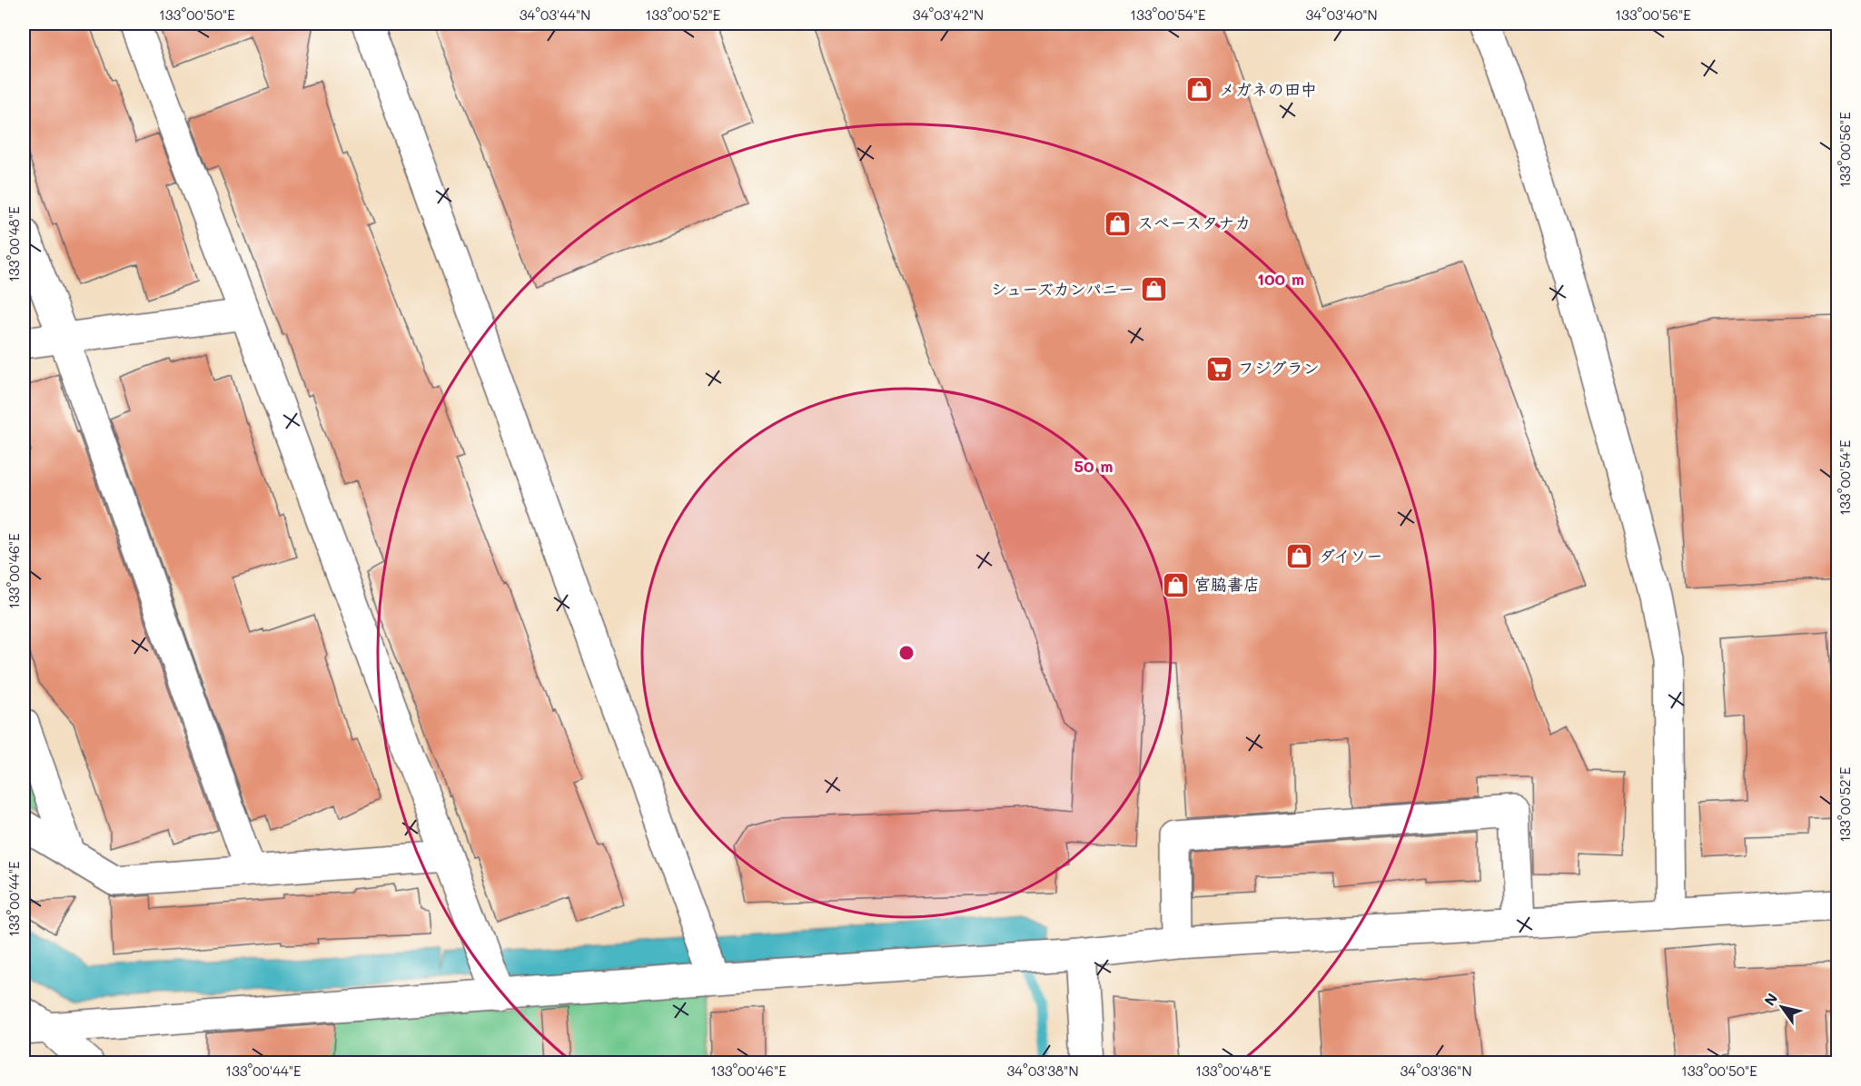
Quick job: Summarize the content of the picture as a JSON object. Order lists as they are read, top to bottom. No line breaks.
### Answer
{"places":{"shop":["メガネの田中","スペースタナカ","シューズカンパニー","ダイソー","宮脇書店"],"supermarket":["フジグラン"]},"north":"top left","coordinates":["133°00'50\"E","34°03'44\"N","133°00'52\"E","34°03'42\"N","133°00'54\"E","34°03'40\"N","133°00'56\"E","133°00'48\"E","133°00'46\"E","133°00'44\"E","34°03'38\"N","34°03'36\"N"],"rings":["100 m","50 m"]}
